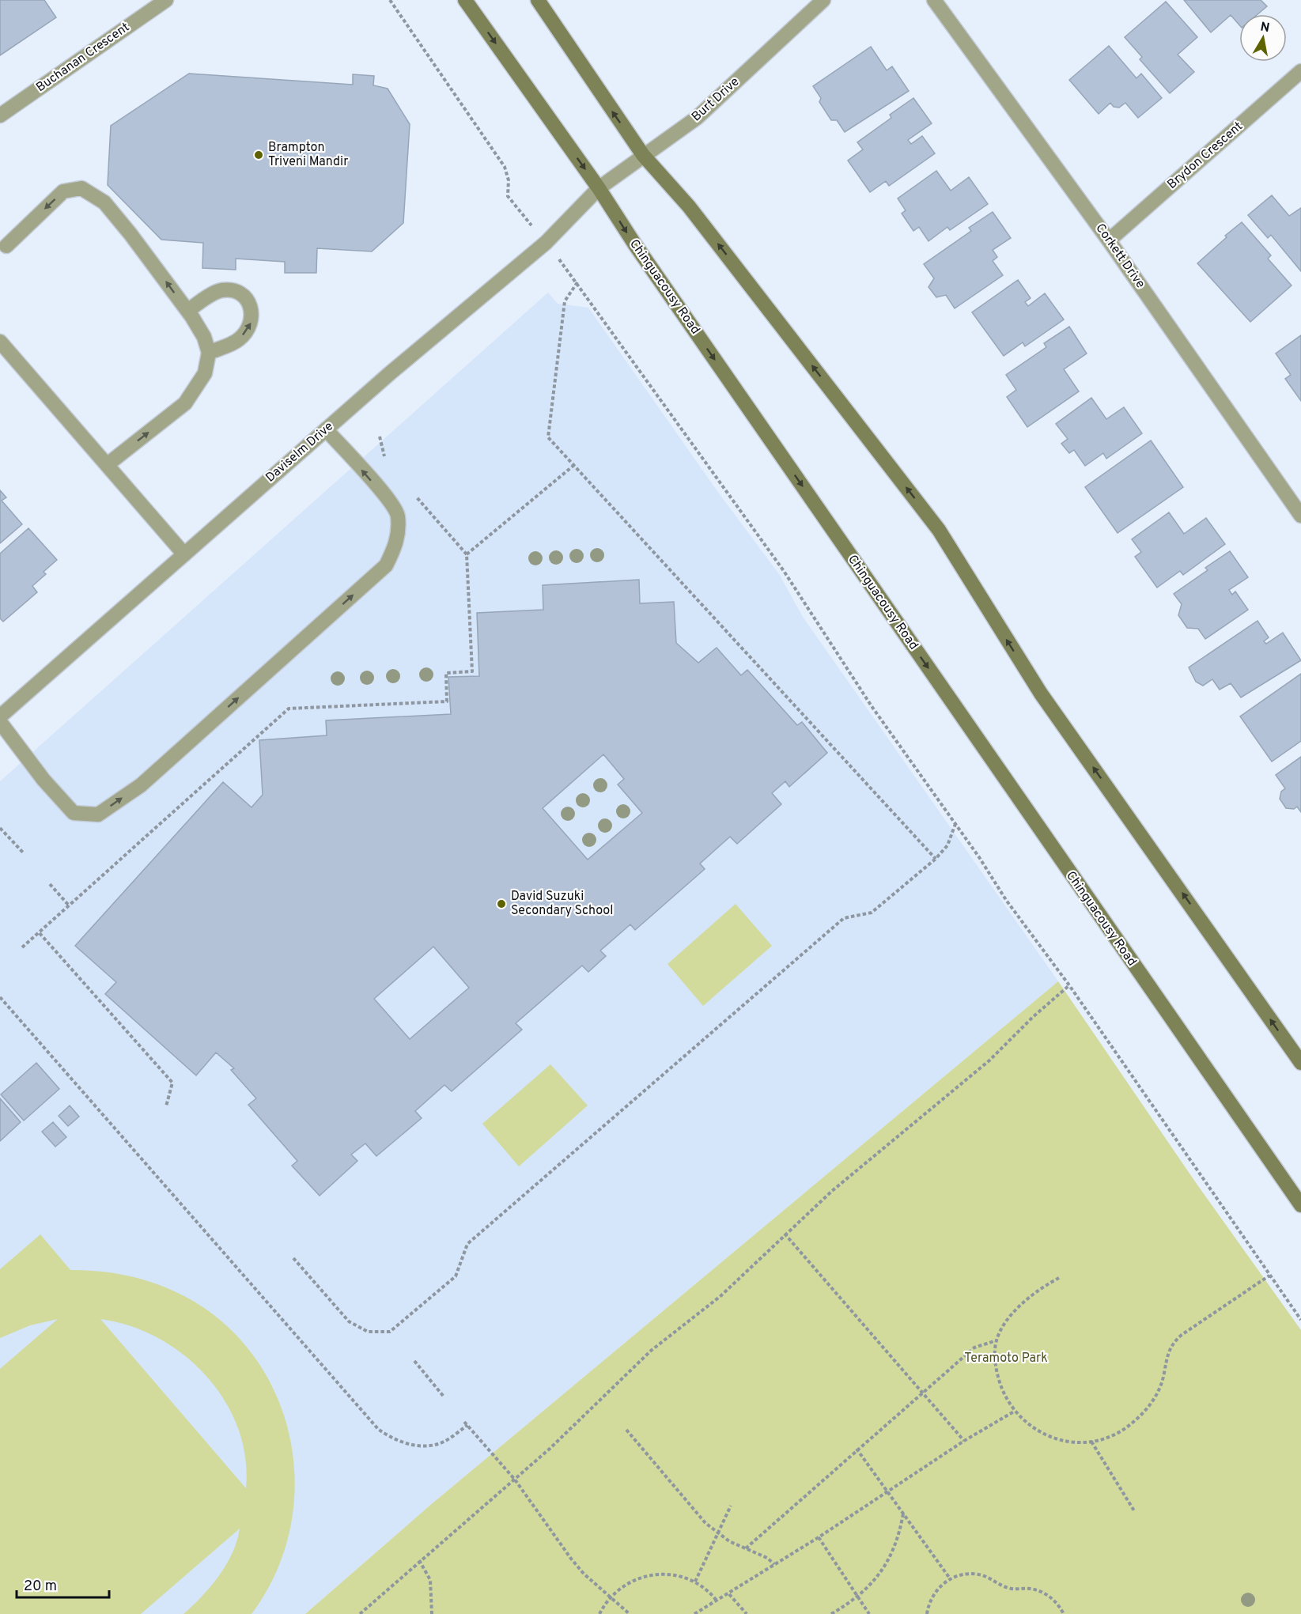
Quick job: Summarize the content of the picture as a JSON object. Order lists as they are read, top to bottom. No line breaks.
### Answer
{"streets":{"main road":["Chinguacousy Road"],"street":["Buchanan Crescent","Burt Drive","Brydon Crescent","Corkett Drive","Daviselm Drive"]},"crossings":[["Burt Drive","Chinguacousy Road"],["Burt Drive","Daviselm Drive"],["Brydon Crescent","Corkett Drive"],["Chinguacousy Road","Daviselm Drive"]],"parks":["Teramoto Park"],"places":["Brampton Triveni Mandir","David Suzuki Secondary School"],"scale_bar":"20 m","north":"top"}
